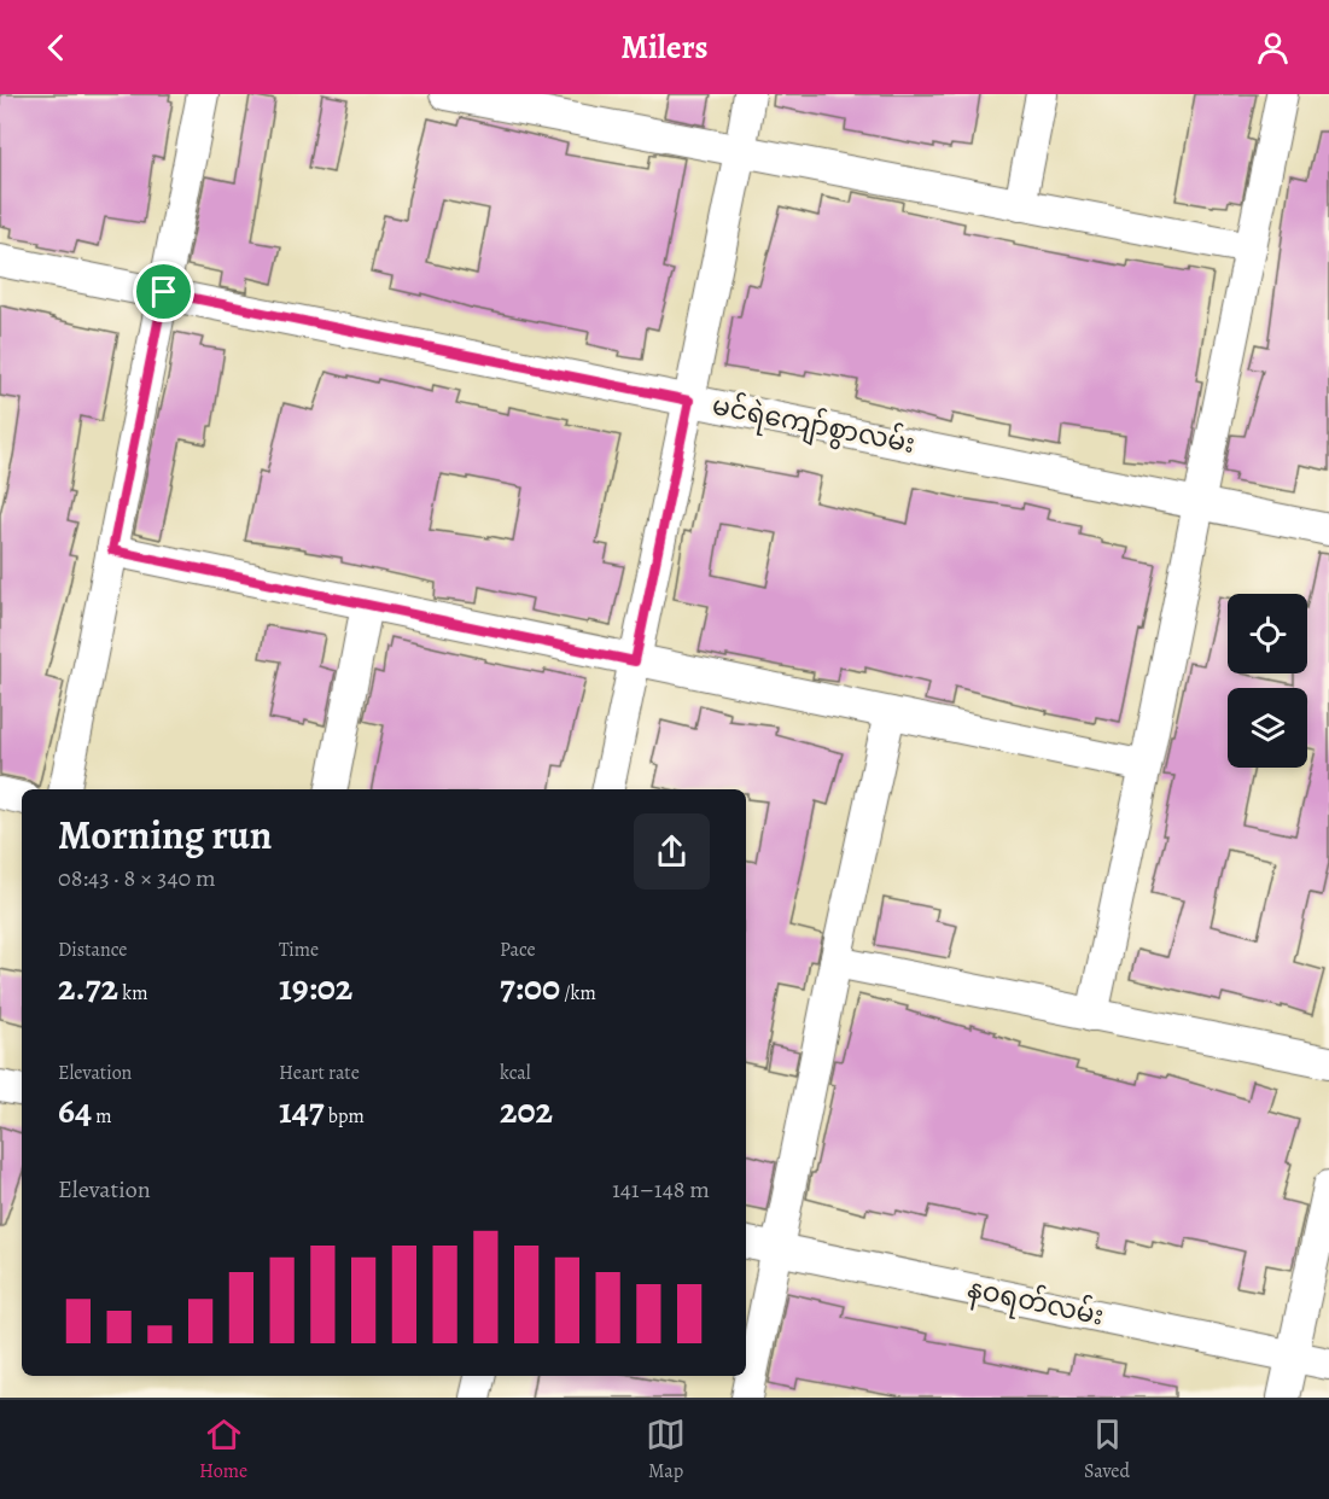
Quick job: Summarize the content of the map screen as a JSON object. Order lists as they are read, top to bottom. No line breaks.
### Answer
{"streets":{"street":["မင်ရဲကျော်စွာလမ်း","နဝရတ်လမ်း"]},"page":{"header":"Milers","heading":["Morning run","08:43 · 8 × 340 m"],"stats":[["Distance","2.72 km"],["Time","19:02"],["Pace","7:00 /km"],["Elevation","64 m"],["Heart rate","147 bpm"],["kcal","202"]],"chart":["Elevation","141–148 m"],"tabs":["Home","Map","Saved"]}}
